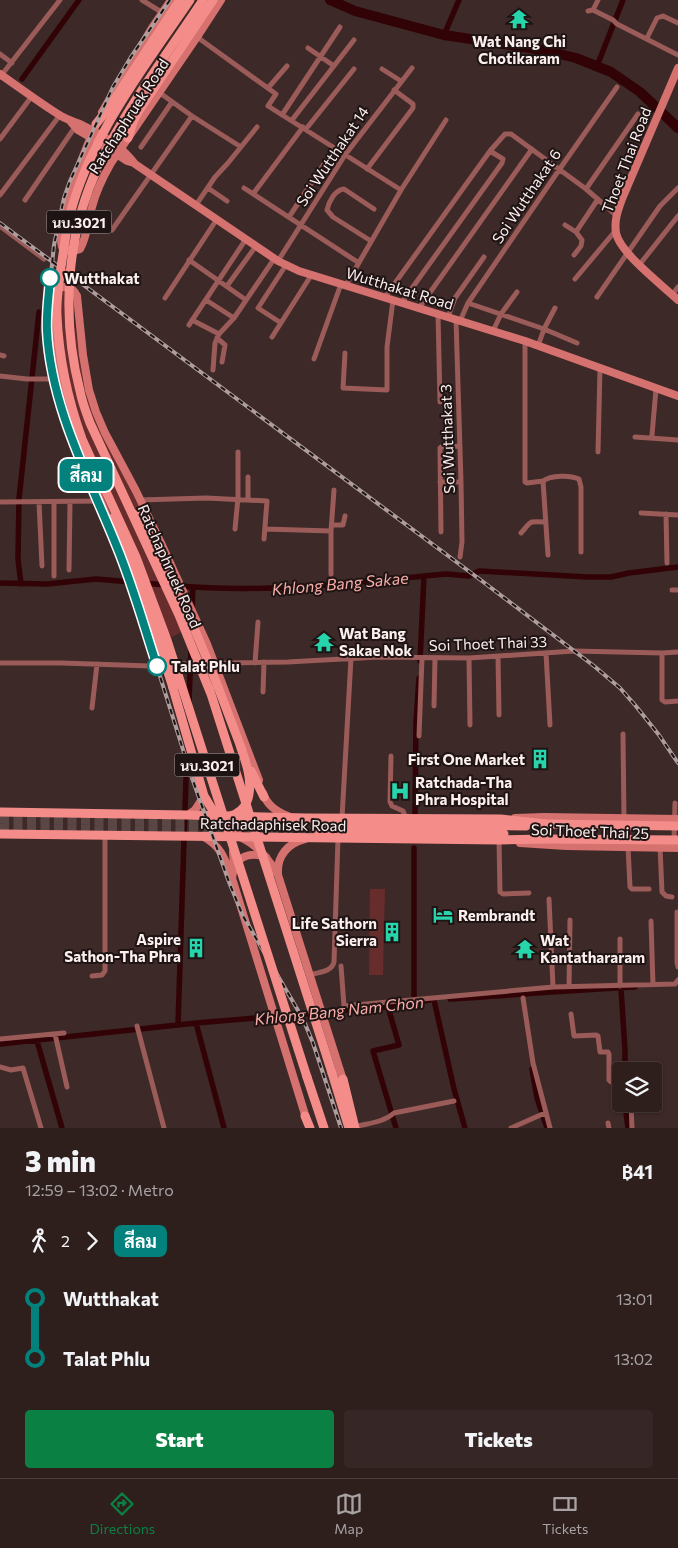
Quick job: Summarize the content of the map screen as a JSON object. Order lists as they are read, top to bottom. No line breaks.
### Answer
{"streets":{"main road":["Ratchaphruek Road","Thoet Thai Road","นบ.3021","Wutthakat Road","Ratchadaphisek Road","Soi Thoet Thai 25"],"street":["Soi Wutthakat 14","Soi Wutthakat 6","Soi Wutthakat 3","Soi Thoet Thai 33"]},"crossings":[["Ratchaphruek Road","นบ.3021"],["Ratchaphruek Road","Wutthakat Road"],["Ratchaphruek Road","Soi Thoet Thai 33"],["Soi Wutthakat 14","Wutthakat Road"],["Soi Wutthakat 6","Wutthakat Road"],["Soi Wutthakat 6","Soi Wutthakat 3"],["นบ.3021","Ratchadaphisek Road"],["Wutthakat Road","Soi Wutthakat 3"],["Ratchadaphisek Road","Soi Thoet Thai 25"]],"water":["Khlong Bang Sakae","Khlong Bang Nam Chon"],"places":{"temple":["Wat Nang Chi Chotikaram","Wat Bang Sakae Nok","Wat Kantathararam"],"other":["Wutthakat","Talat Phlu"],"building":["First One Market","Life Sathorn Sierra","Aspire Sathon-Tha Phra"],"hospital":["Ratchada-Tha Phra Hospital"],"hotel":["Rembrandt"]},"lines":["metro line สีลม"],"page":{"on_map":"สีลม","heading":["3 min","12:59 – 13:02 · Metro","฿41"],"legs":["2","สีลม"],"list":[{"name":"Wutthakat","value":"13:01"},{"name":"Talat Phlu","value":"13:02"}],"buttons":["Start","Tickets"],"tabs":["Directions","Map","Tickets"]}}
